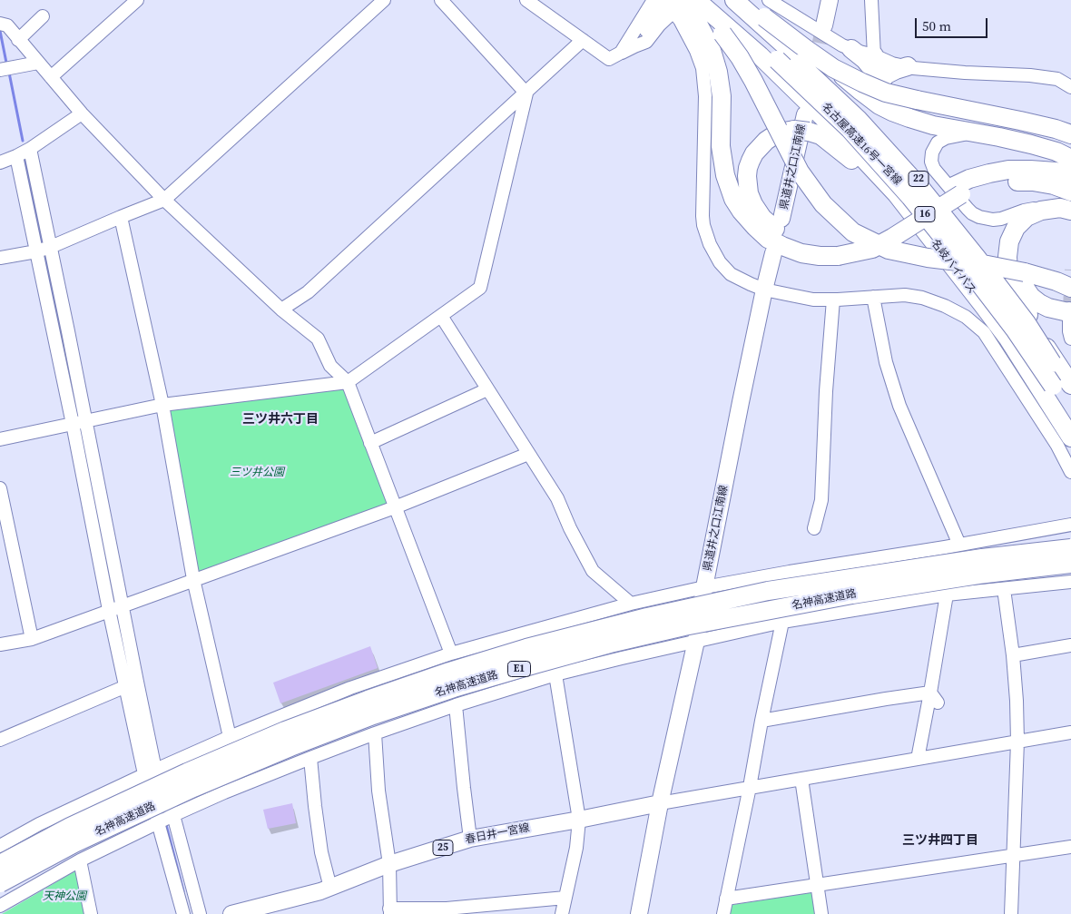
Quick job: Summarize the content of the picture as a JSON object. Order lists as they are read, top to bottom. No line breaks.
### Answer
{"streets":{"highway":["名古屋高速16号一宮線","22","16","名岐バイパス","名神高速道路","E1"],"main road":["県道井之口江南線","春日井一宮線","25"]},"crossings":[["名古屋高速16号一宮線","22"],["県道井之口江南線","春日井一宮線"]],"districts":["三ツ井六丁目","三ツ井四丁目"],"parks":["三ツ井公園","天神公園"],"scale_bar":"50 m"}
